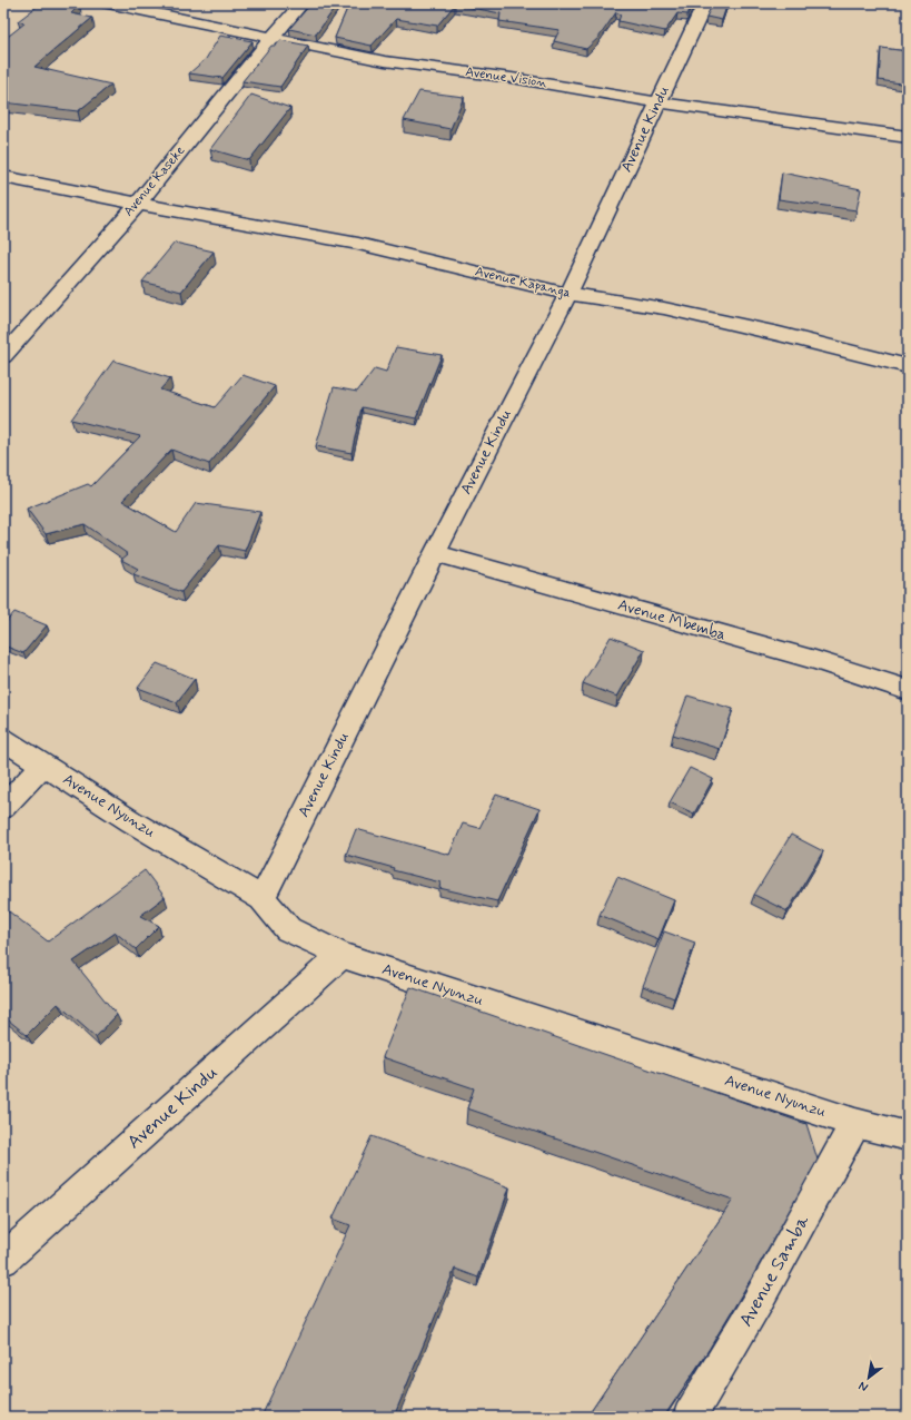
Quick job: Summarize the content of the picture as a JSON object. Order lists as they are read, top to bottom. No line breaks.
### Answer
{"streets":{"street":["Avenue Vision","Avenue Kindu","Avenue Kaseke","Avenue Kapanga","Avenue Mbemba","Avenue Nyunzu","Avenue Samba"]},"crossings":[["Avenue Vision","Avenue Kindu"],["Avenue Vision","Avenue Kaseke"],["Avenue Kindu","Avenue Kapanga"],["Avenue Kindu","Avenue Mbemba"],["Avenue Kindu","Avenue Nyunzu"],["Avenue Kaseke","Avenue Kapanga"],["Avenue Nyunzu","Avenue Samba"]],"north":"bottom left"}
